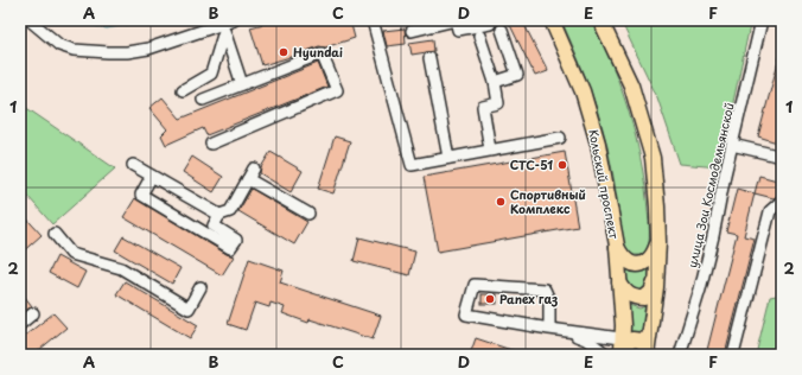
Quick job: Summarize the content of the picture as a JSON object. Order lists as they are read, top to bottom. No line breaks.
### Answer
{"streets":{"main road":["Кольский проспект"],"street":["улица Зои Космодемьянской"]},"places":["Hyundai","СТС-51","Спортивный Комплекс","Panex газ"],"grid":{"columns":["A","B","C","D","E","F"],"rows":["1","2"]}}
